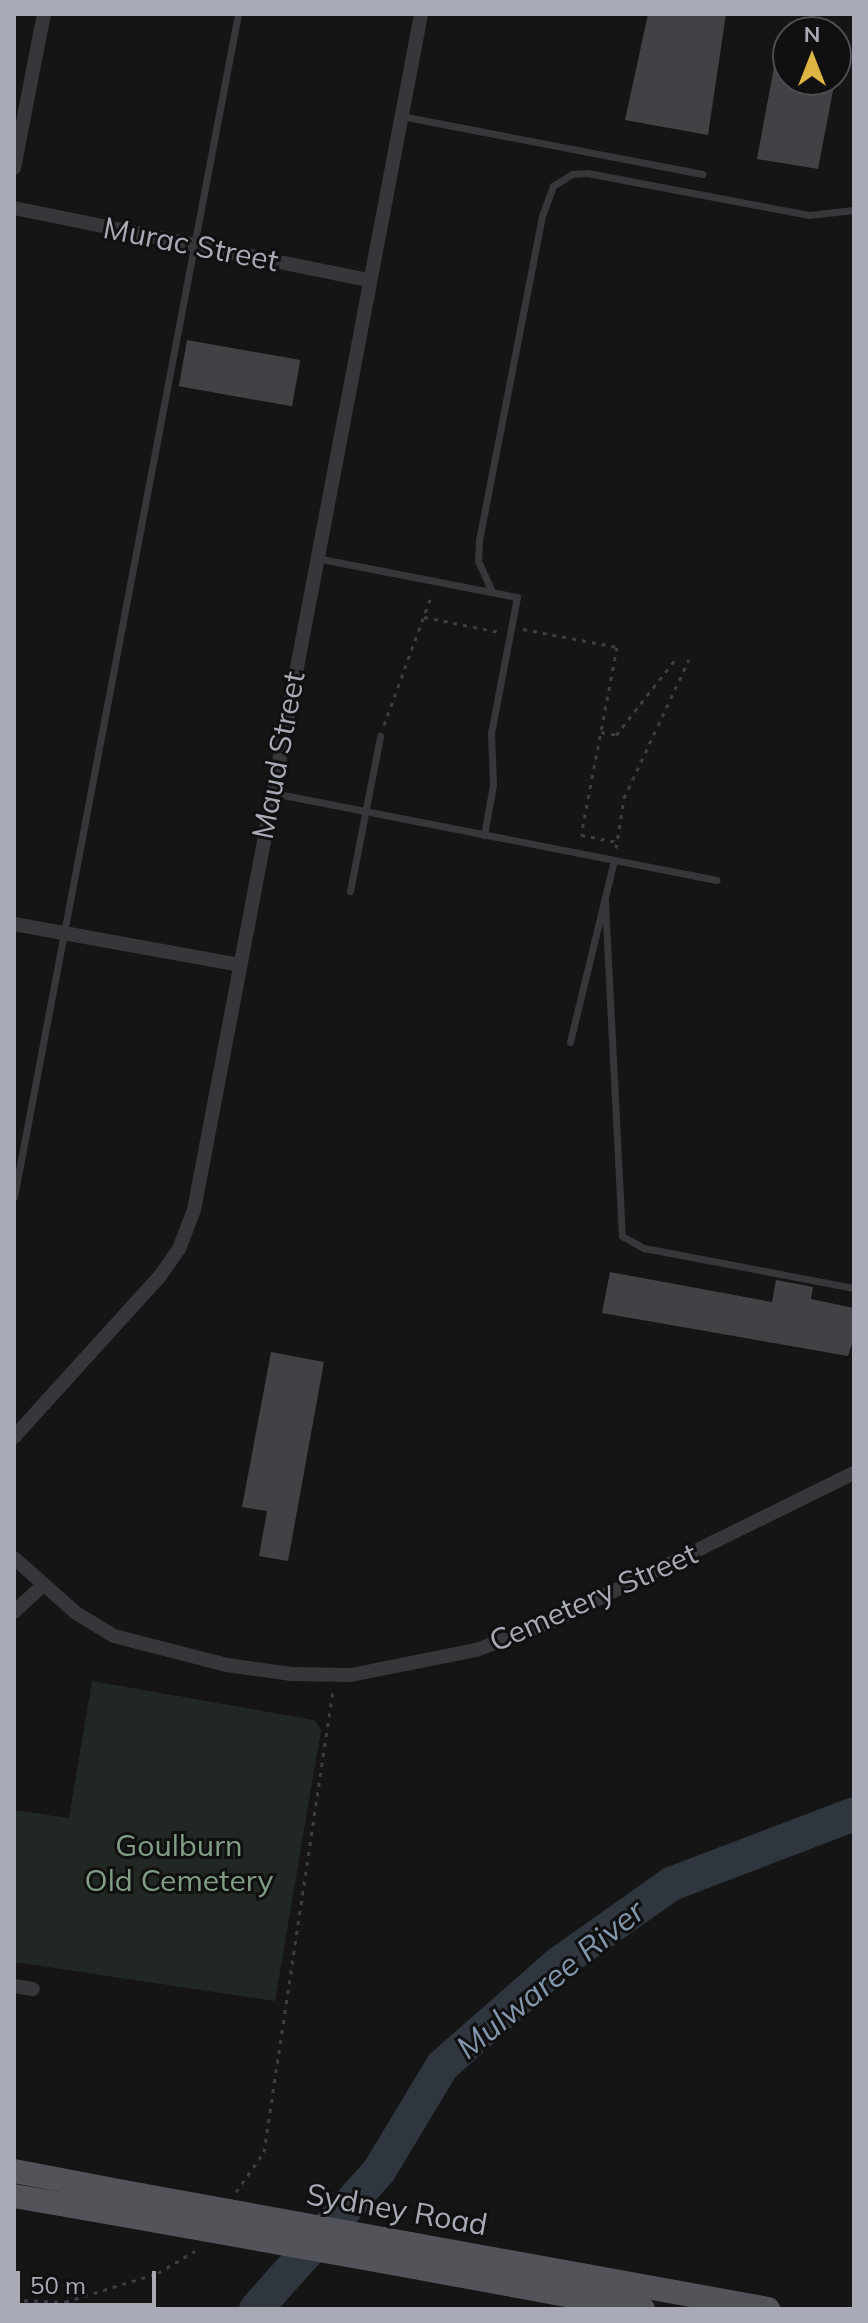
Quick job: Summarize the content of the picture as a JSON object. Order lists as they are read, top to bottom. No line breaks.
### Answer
{"streets":{"main road":["Sydney Road"],"street":["Murac Street","Maud Street","Cemetery Street"]},"crossings":[["Murac Street","Maud Street"]],"water":["Mulwaree River"],"parks":["Goulburn Old Cemetery"],"scale_bar":"50 m","north":"top"}
